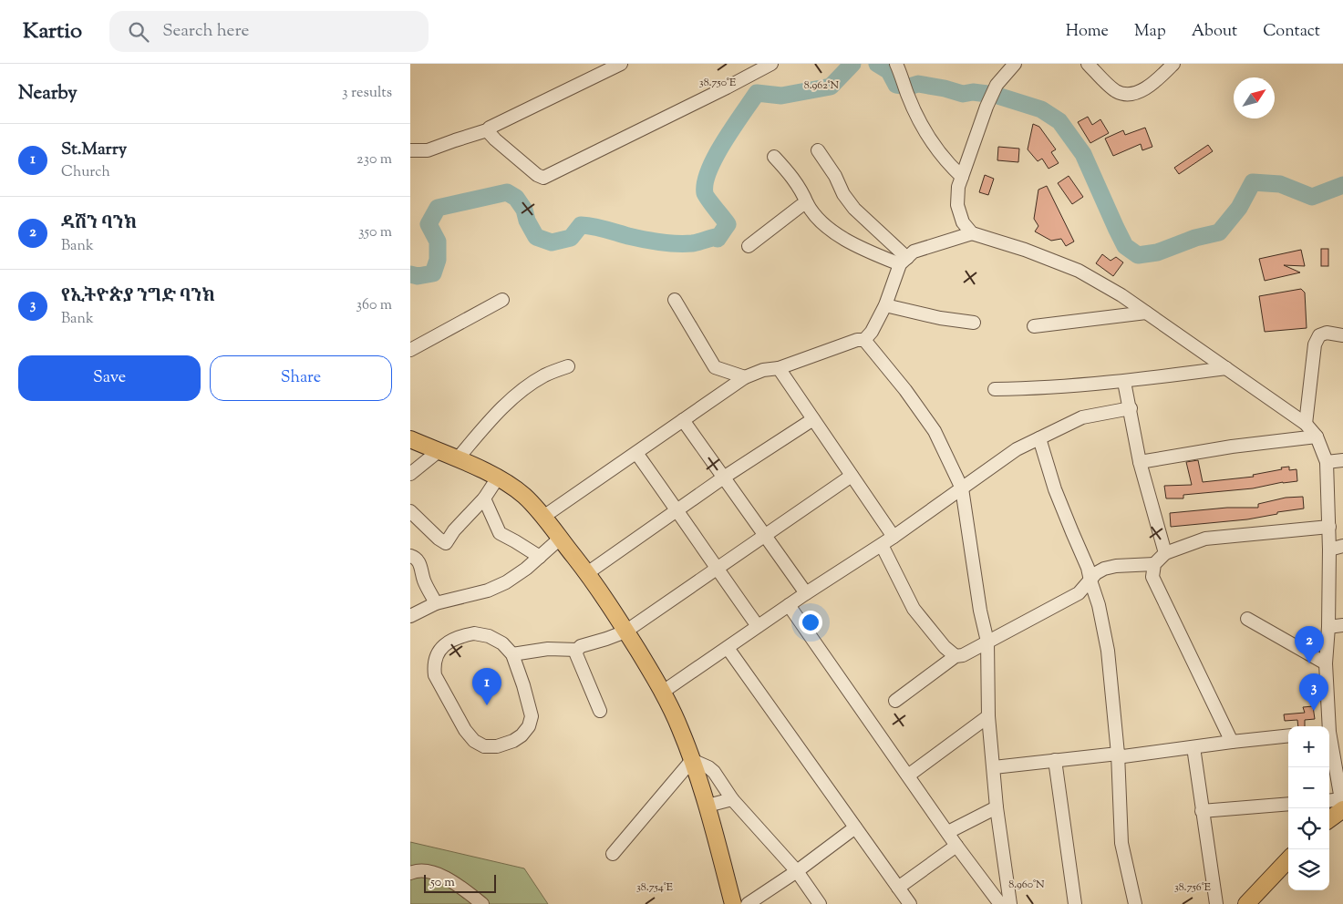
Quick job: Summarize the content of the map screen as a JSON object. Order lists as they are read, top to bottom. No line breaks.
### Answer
{"scale_bar":"50 m","north":"top right","page":{"header":"Kartio","search":"Search here","nav":["Home","Map","About","Contact"],"heading":["Nearby","3 results"],"list":[{"mark":"1","name":"St.Marry","note":"Church","value":"230 m"},{"mark":"2","name":"ዳሽን ባንክ","note":"Bank","value":"350 m"},{"mark":"3","name":"የኢትዮጵያ ንግድ ባንክ","note":"Bank","value":"360 m"}],"buttons":["Save","Share"],"pins":["2","1","3"],"map_buttons":["+","−"],"scale":"50 m"},"coordinates":["38.750°E","8.962°N","8.960°N","38.754°E","38.756°E"]}
